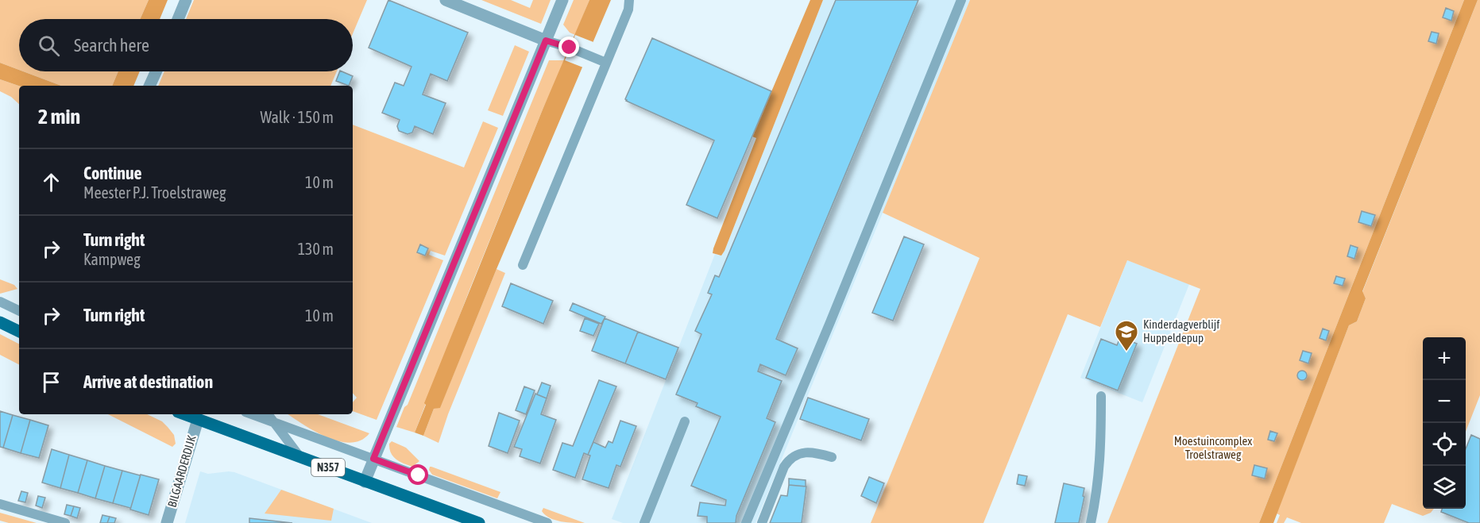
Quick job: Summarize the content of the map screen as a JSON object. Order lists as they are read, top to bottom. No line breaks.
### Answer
{"streets":{"main road":["N357"],"street":["BILGAARDERDIJK"]},"crossings":[["N357","BILGAARDERDIJK"]],"parks":["Moestuincomplex Troelstraweg"],"places":{"school or university":["Kinderdagverblijf Huppeldepup"]},"page":{"search":"Search here","heading":["2 min","Walk · 150 m"],"list":[["Continue","Meester P.J. Troelstraweg","10 m"],["Turn right","Kampweg","130 m"],["Turn right","10 m"],"Arrive at destination"],"map_buttons":["+","−"]}}
